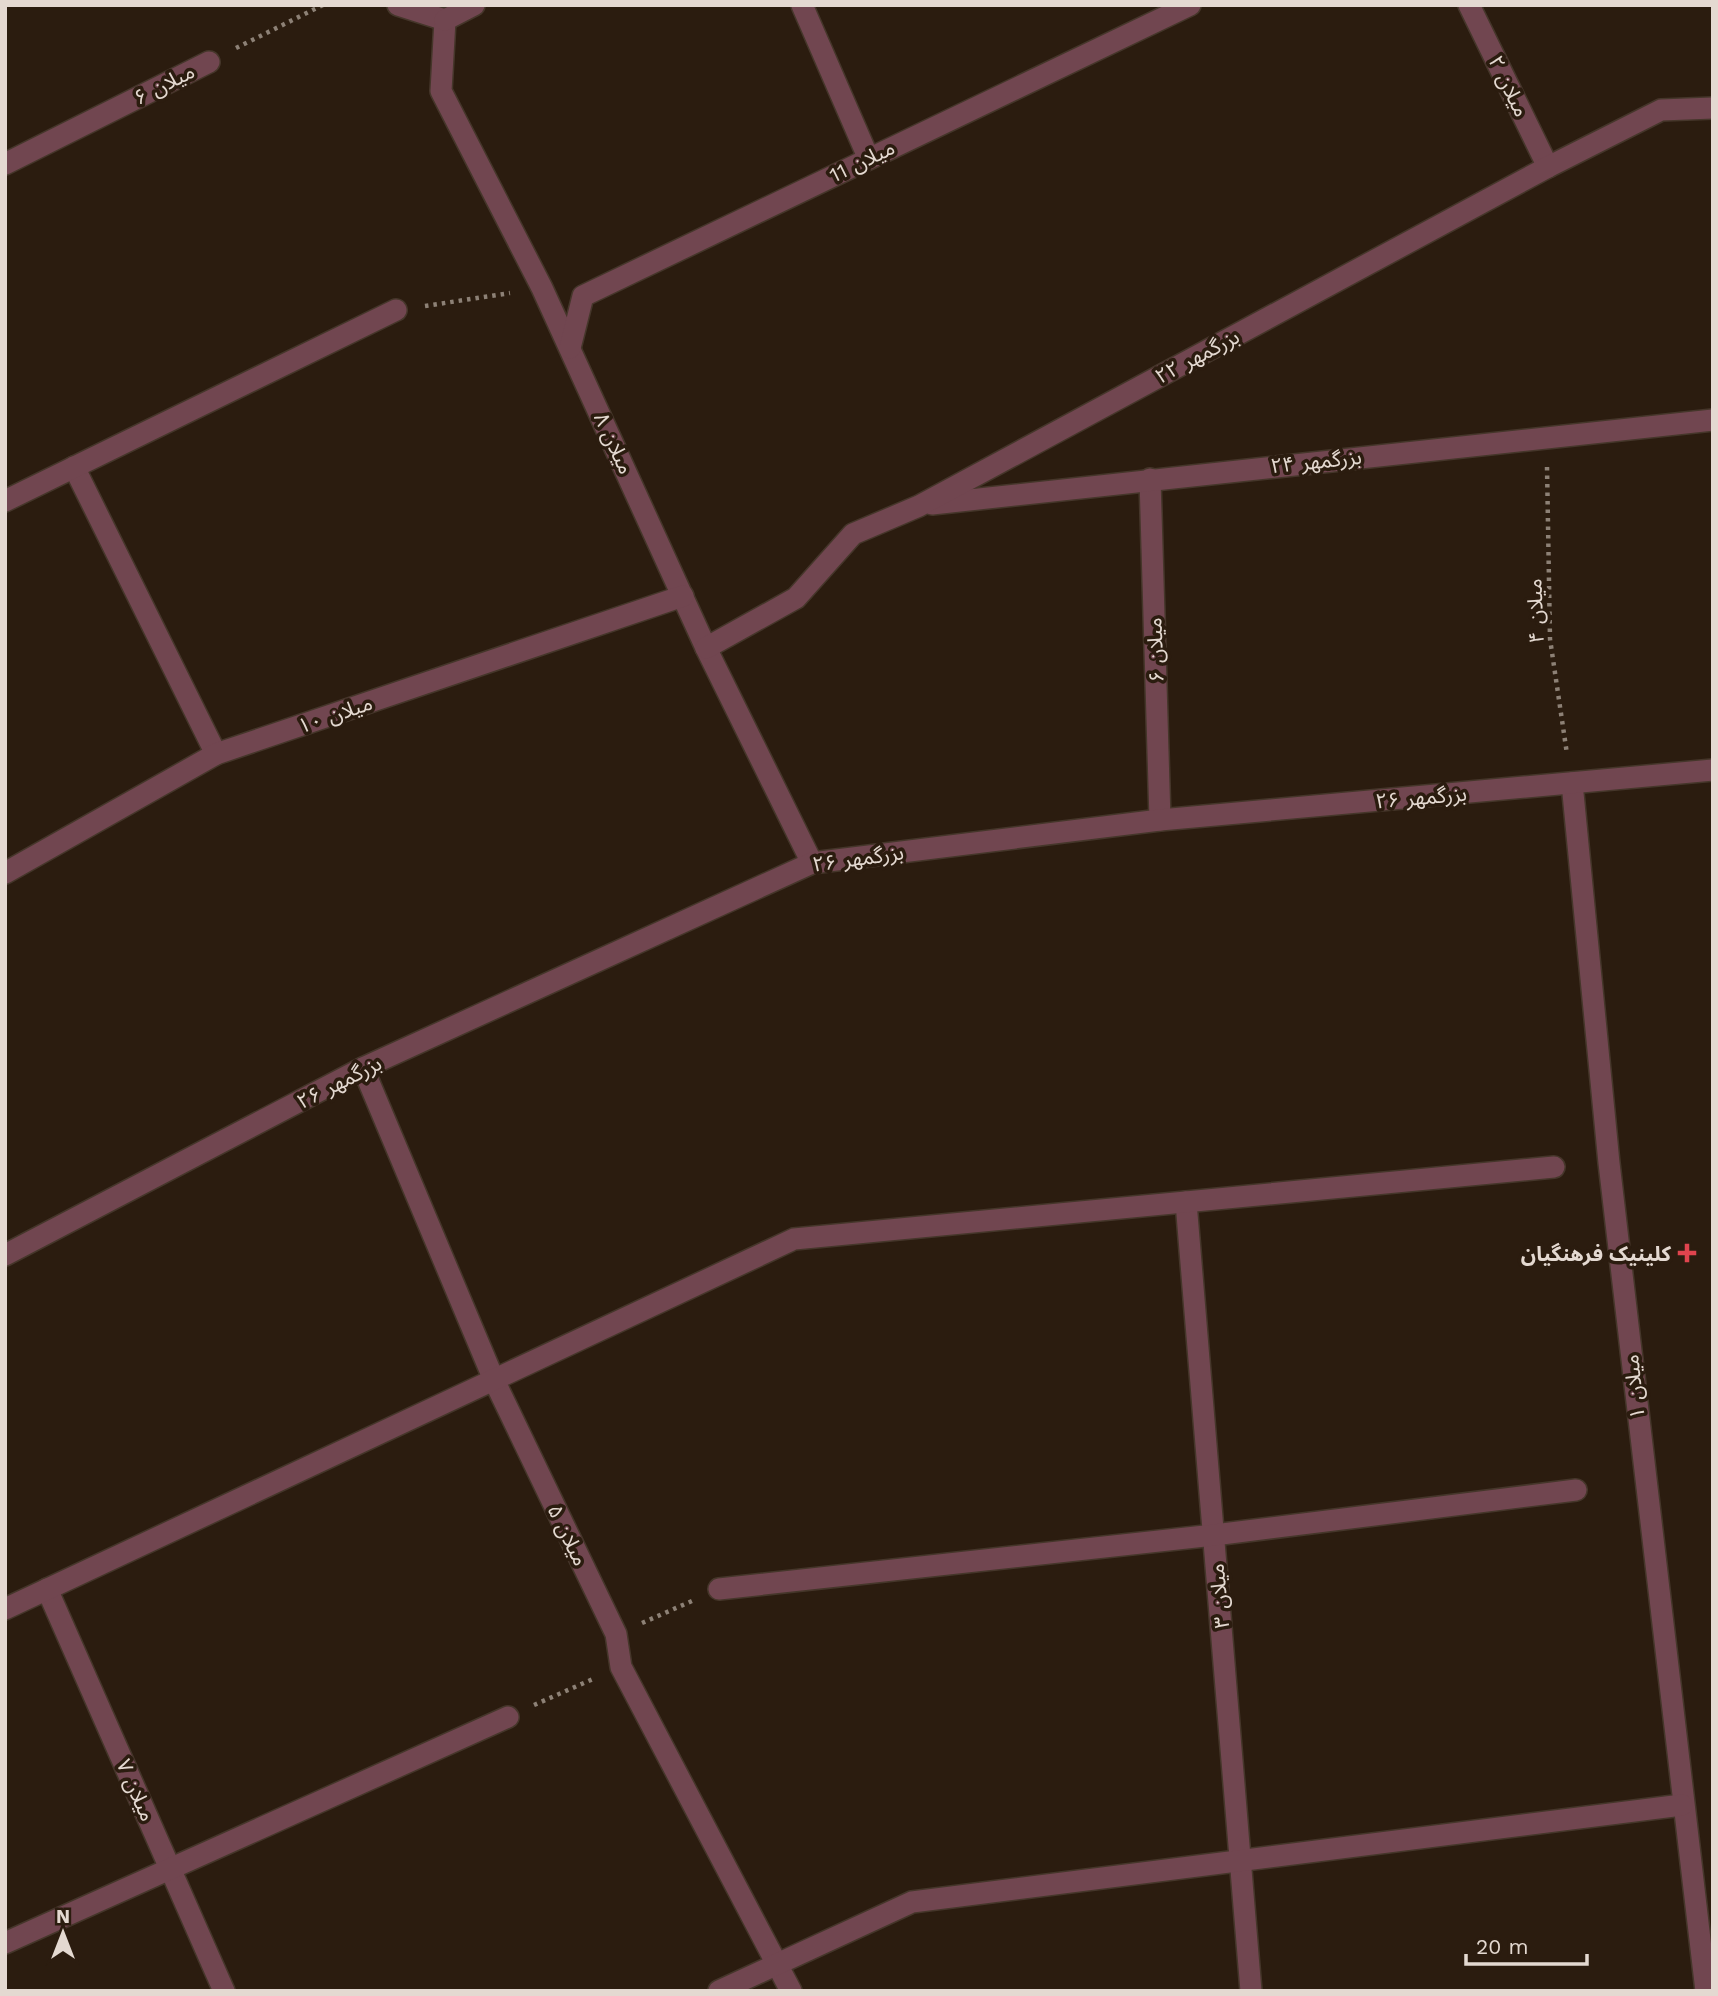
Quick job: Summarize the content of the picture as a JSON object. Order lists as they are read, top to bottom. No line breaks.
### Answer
{"streets":{"street":["میلان ۶","میلان ۲","میلان 11","بزرگمهر ۲۲","میلان ۸","بزرگمهر ۲۴","میلان ۱۰","بزرگمهر ۲۶","میلان ۱","میلان ۵","میلان ۳","میلان ۷"],"path":["میلان ۴"]},"crossings":[["میلان ۶","بزرگمهر ۲۴"],["میلان ۶","بزرگمهر ۲۶"],["میلان ۲","بزرگمهر ۲۲"],["میلان 11","میلان ۸"],["بزرگمهر ۲۲","میلان ۸"],["بزرگمهر ۲۲","بزرگمهر ۲۴"],["میلان ۸","میلان ۱۰"],["میلان ۸","بزرگمهر ۲۶"],["بزرگمهر ۲۴","میلان ۴"],["میلان ۴","بزرگمهر ۲۶"],["میلان ۴","میلان ۱"],["بزرگمهر ۲۶","میلان ۱"],["بزرگمهر ۲۶","میلان ۵"]],"places":{"health":["کلینیک فرهنگیان"]},"scale_bar":"20 m","north":"top"}
